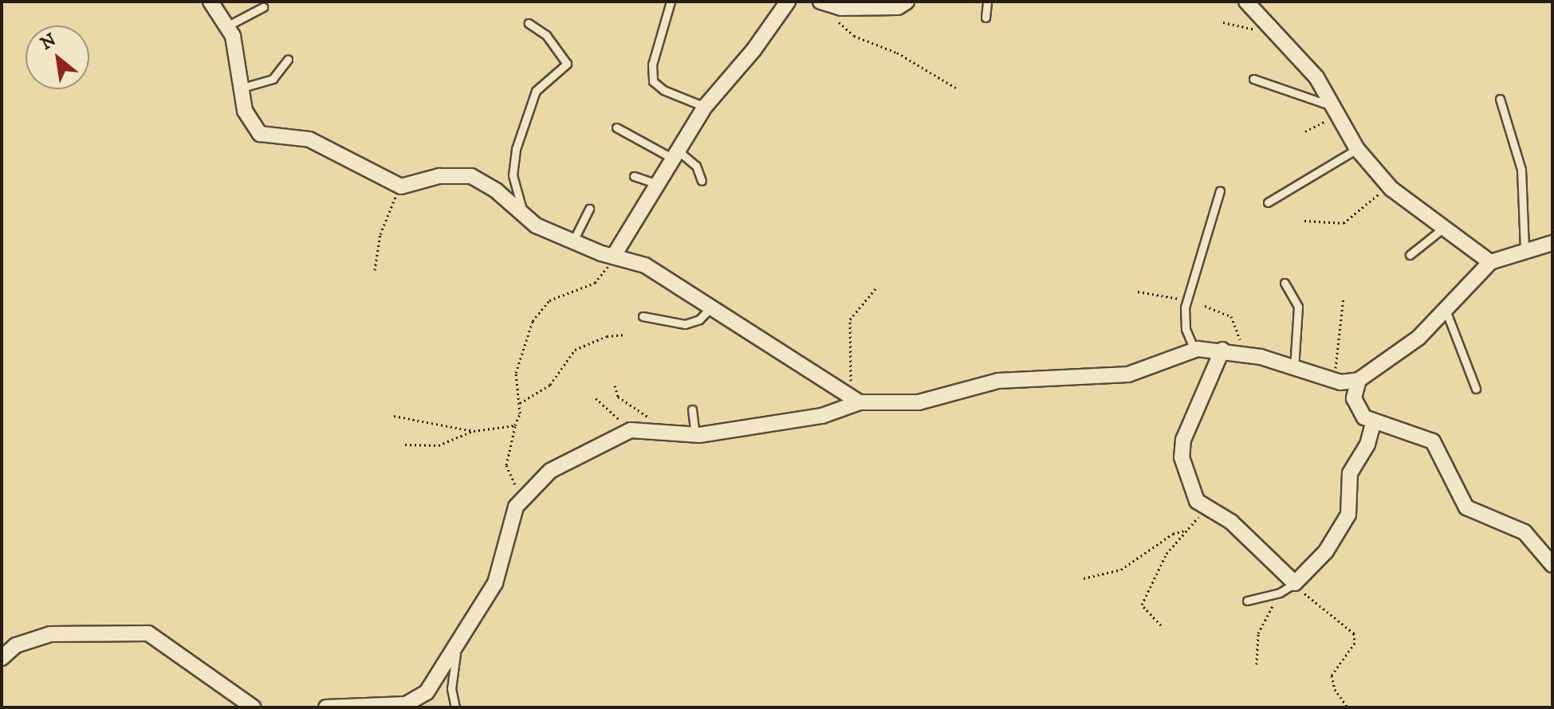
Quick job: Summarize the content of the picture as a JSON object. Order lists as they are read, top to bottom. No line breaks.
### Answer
{"north":"top left"}
